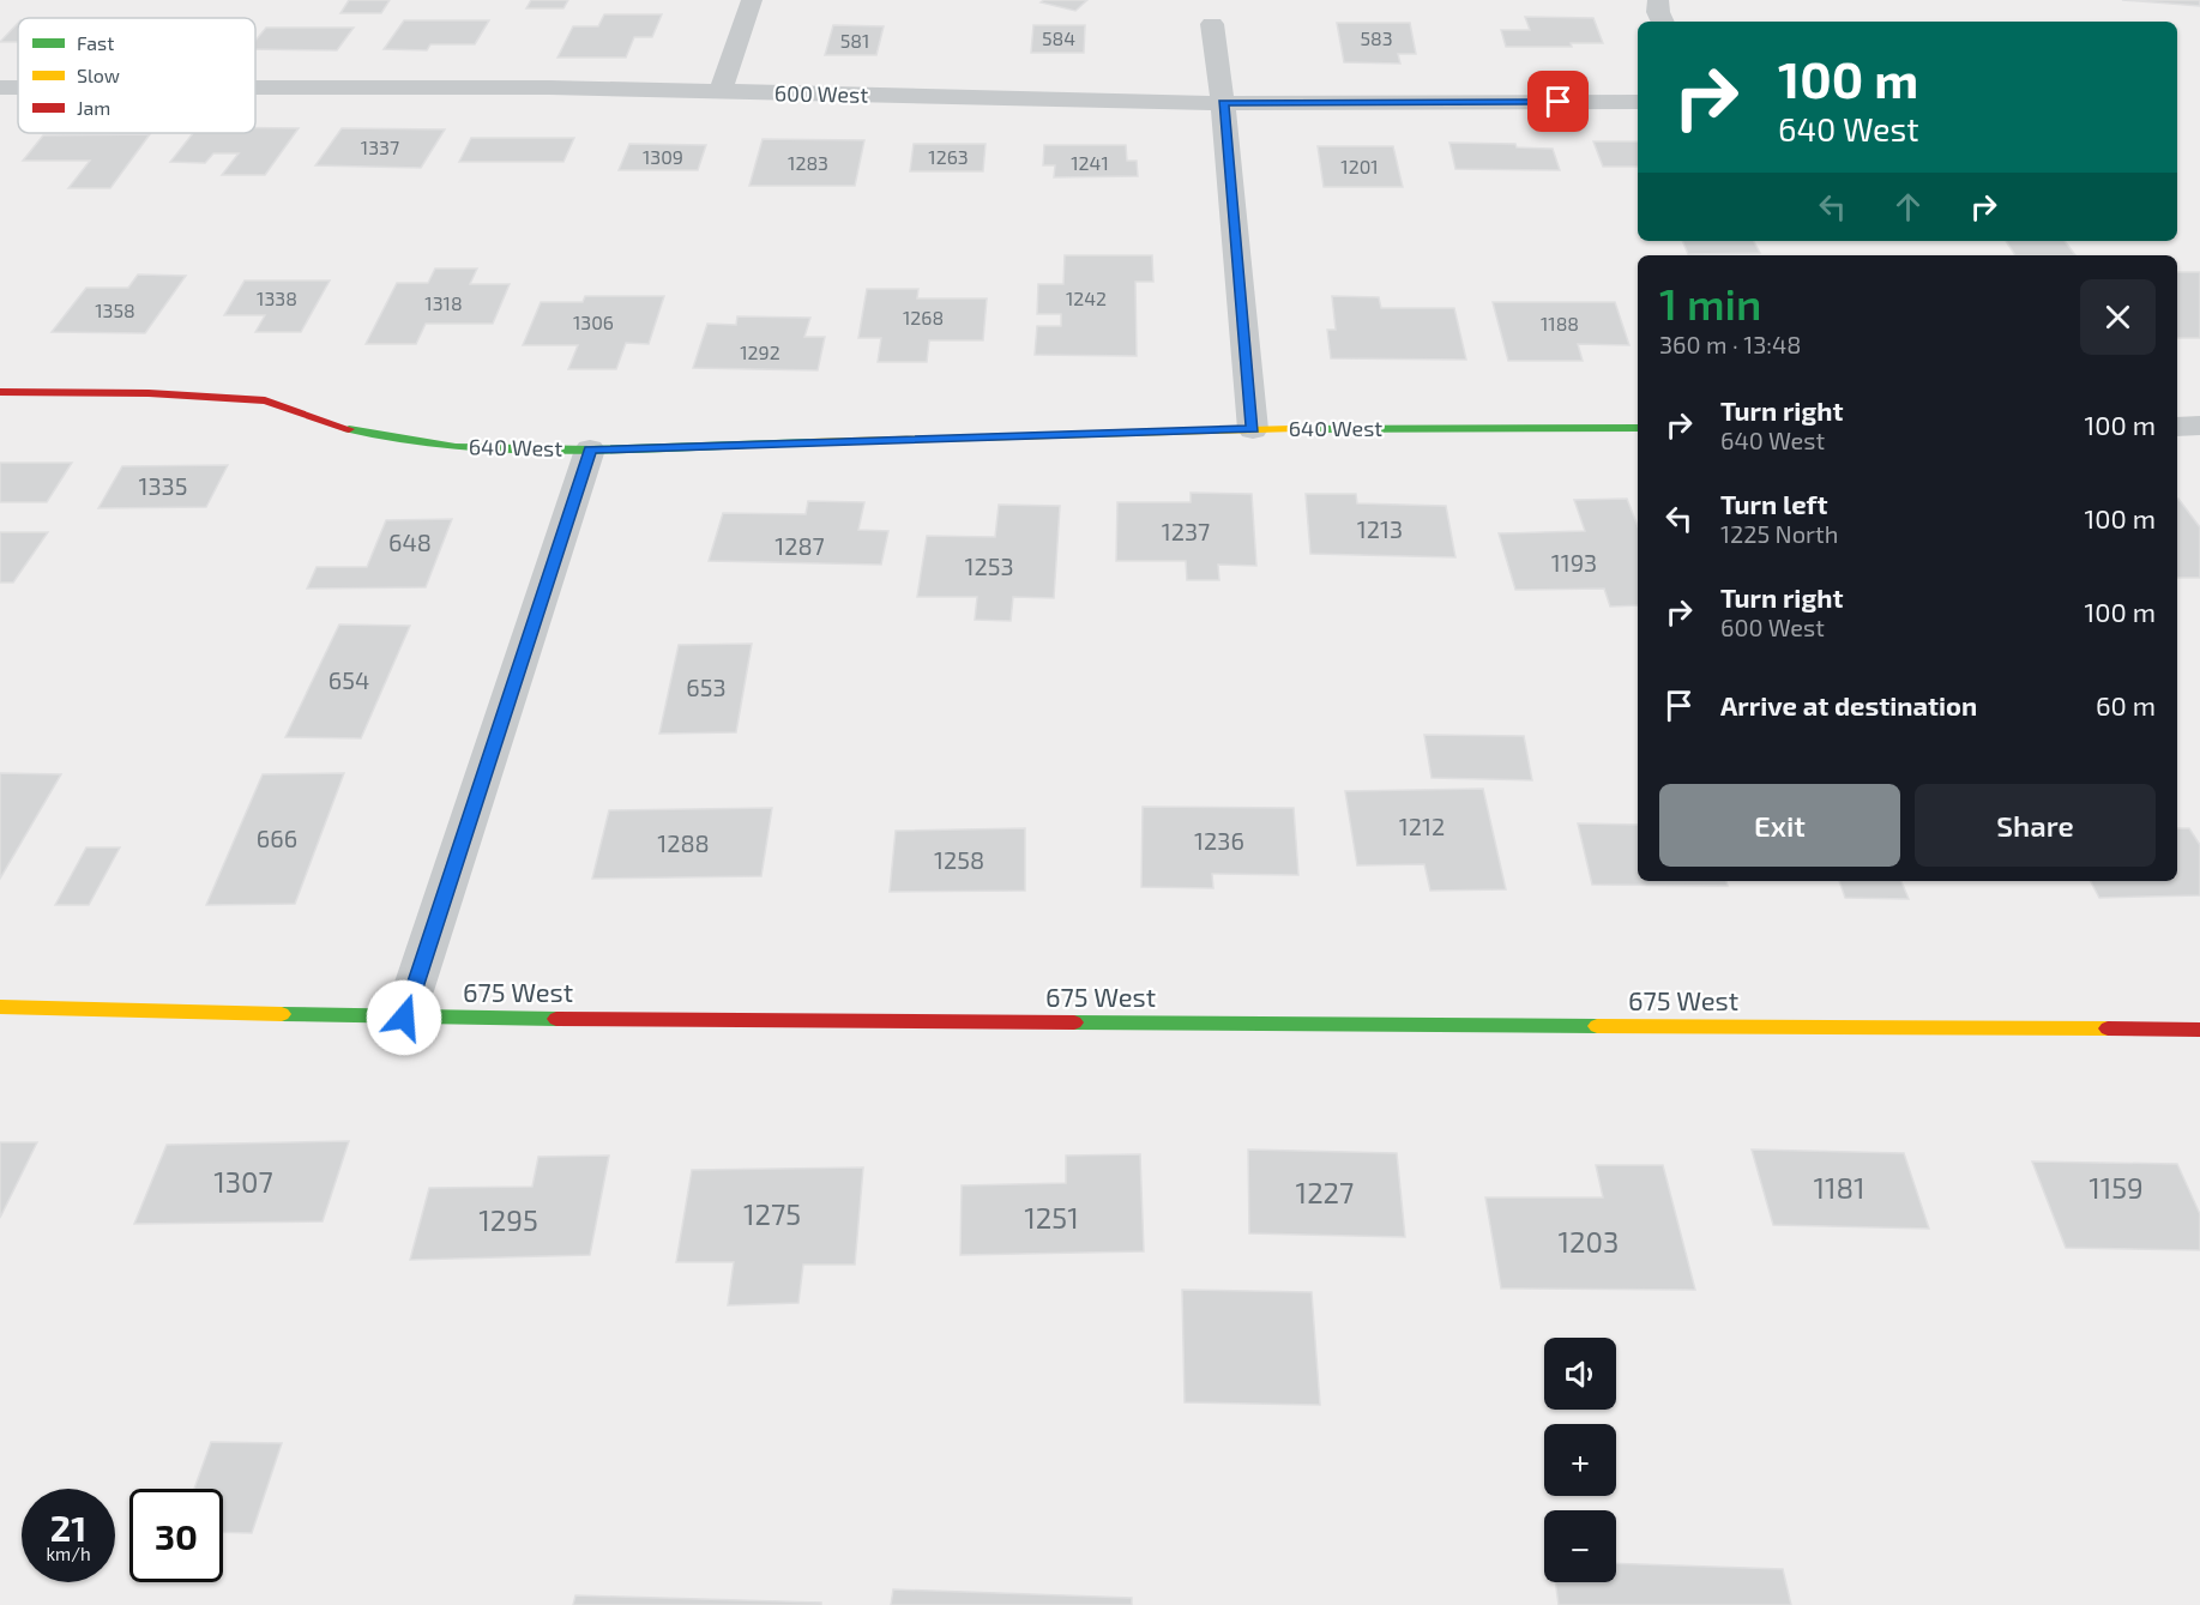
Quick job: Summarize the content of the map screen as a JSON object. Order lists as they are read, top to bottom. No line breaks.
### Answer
{"streets":{"street":["600 West","640 West","675 West"]},"house_numbers":["584","583","581","1337","1309","1263","1283","1241","1201","1338","1242","1318","1358","1268","1306","1188","1292","1335","1213","1237","648","1287","1193","1253","654","653","1212","666","1236","1288","1258","1307","1181","1159","1227","1275","1251","1295","1203"],"legend":["Fast","Slow","Jam"],"page":{"turn":["100 m","640 West"],"heading":["1 min","360 m · 13:48"],"list":[{"name":"Turn right","note":"640 West","value":"100 m"},{"name":"Turn left","note":"1225 North","value":"100 m"},{"name":"Turn right","note":"600 West","value":"100 m"},{"name":"Arrive at destination","value":"60 m"}],"buttons":["Exit","Share"],"map_buttons":["+","−"],"speed":"21 km/h","limit":"30"}}
